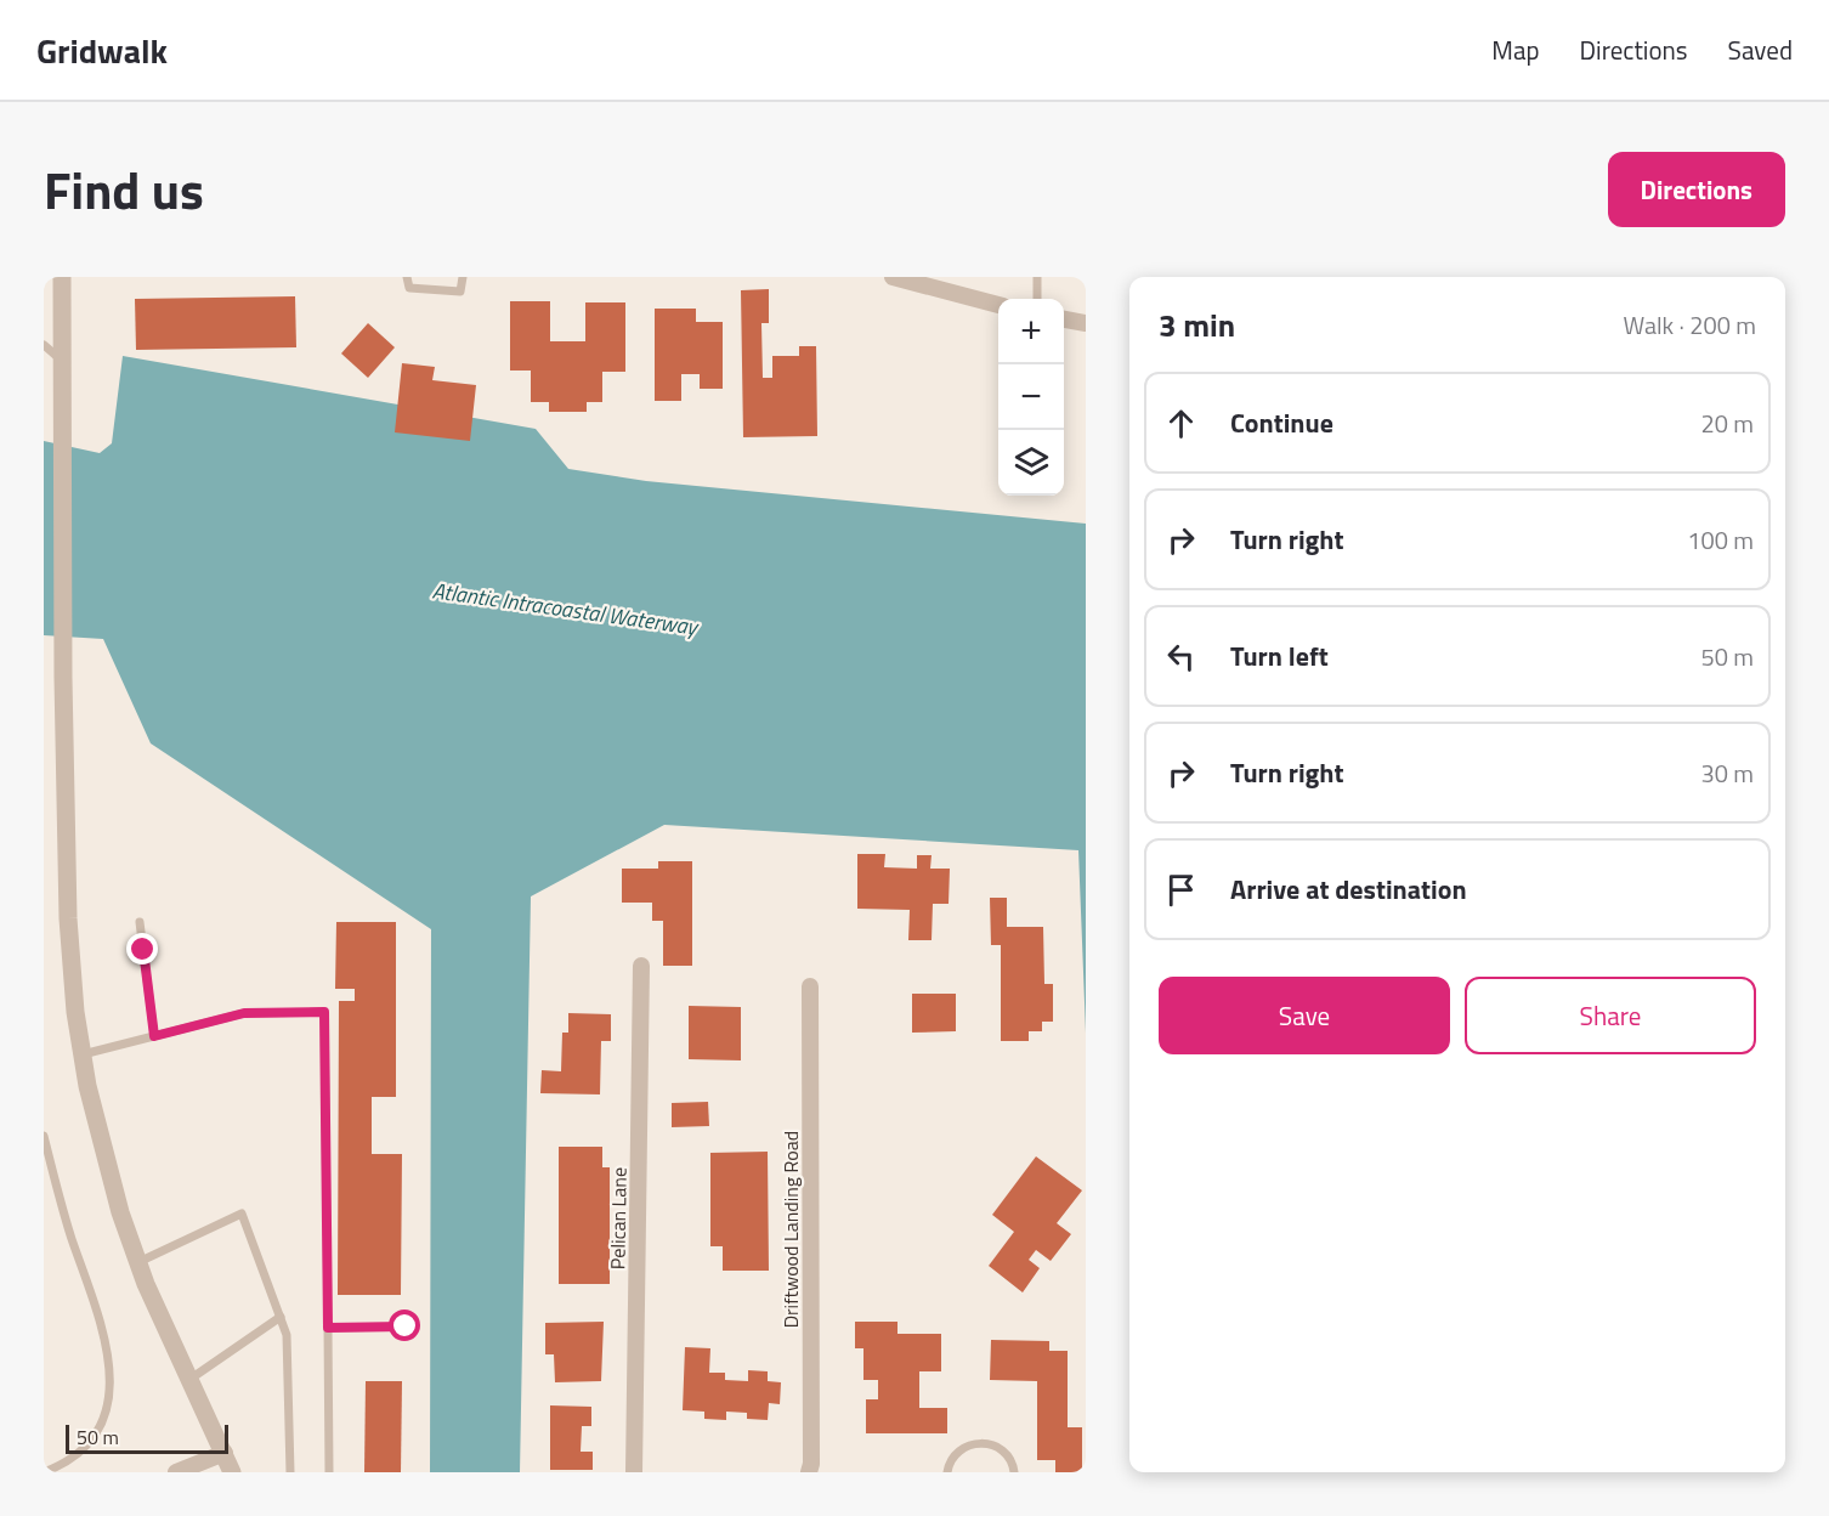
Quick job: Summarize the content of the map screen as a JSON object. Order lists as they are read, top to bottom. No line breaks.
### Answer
{"streets":{"street":["Pelican Lane","Driftwood Landing Road"]},"water":["Atlantic Intracoastal Waterway"],"scale_bar":"50 m","page":{"header":"Gridwalk","nav":["Map","Directions","Saved"],"title":"Find us","buttons":["Directions",["Save","Share"]],"heading":["3 min","Walk · 200 m"],"map_buttons":["+","−"],"list":[["Continue","20 m"],["Turn right","100 m"],["Turn left","50 m"],["Turn right","30 m"],"Arrive at destination"],"scale":"50 m"}}
